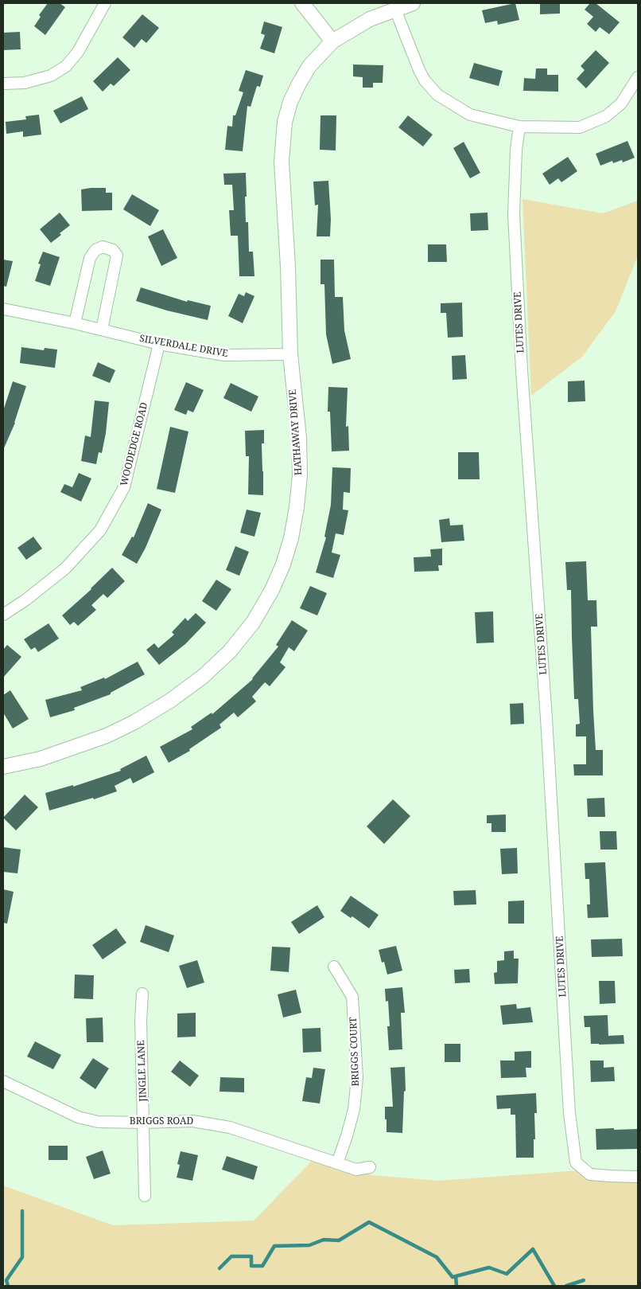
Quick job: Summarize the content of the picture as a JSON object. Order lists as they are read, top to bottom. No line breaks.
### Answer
{"streets":{"street":["LUTES DRIVE","SILVERDALE DRIVE","HATHAWAY DRIVE","WOODEDGE ROAD","BRIGGS COURT","JINGLE LANE","BRIGGS ROAD"]},"crossings":[["SILVERDALE DRIVE","HATHAWAY DRIVE"],["SILVERDALE DRIVE","WOODEDGE ROAD"],["BRIGGS COURT","BRIGGS ROAD"],["JINGLE LANE","BRIGGS ROAD"]]}
